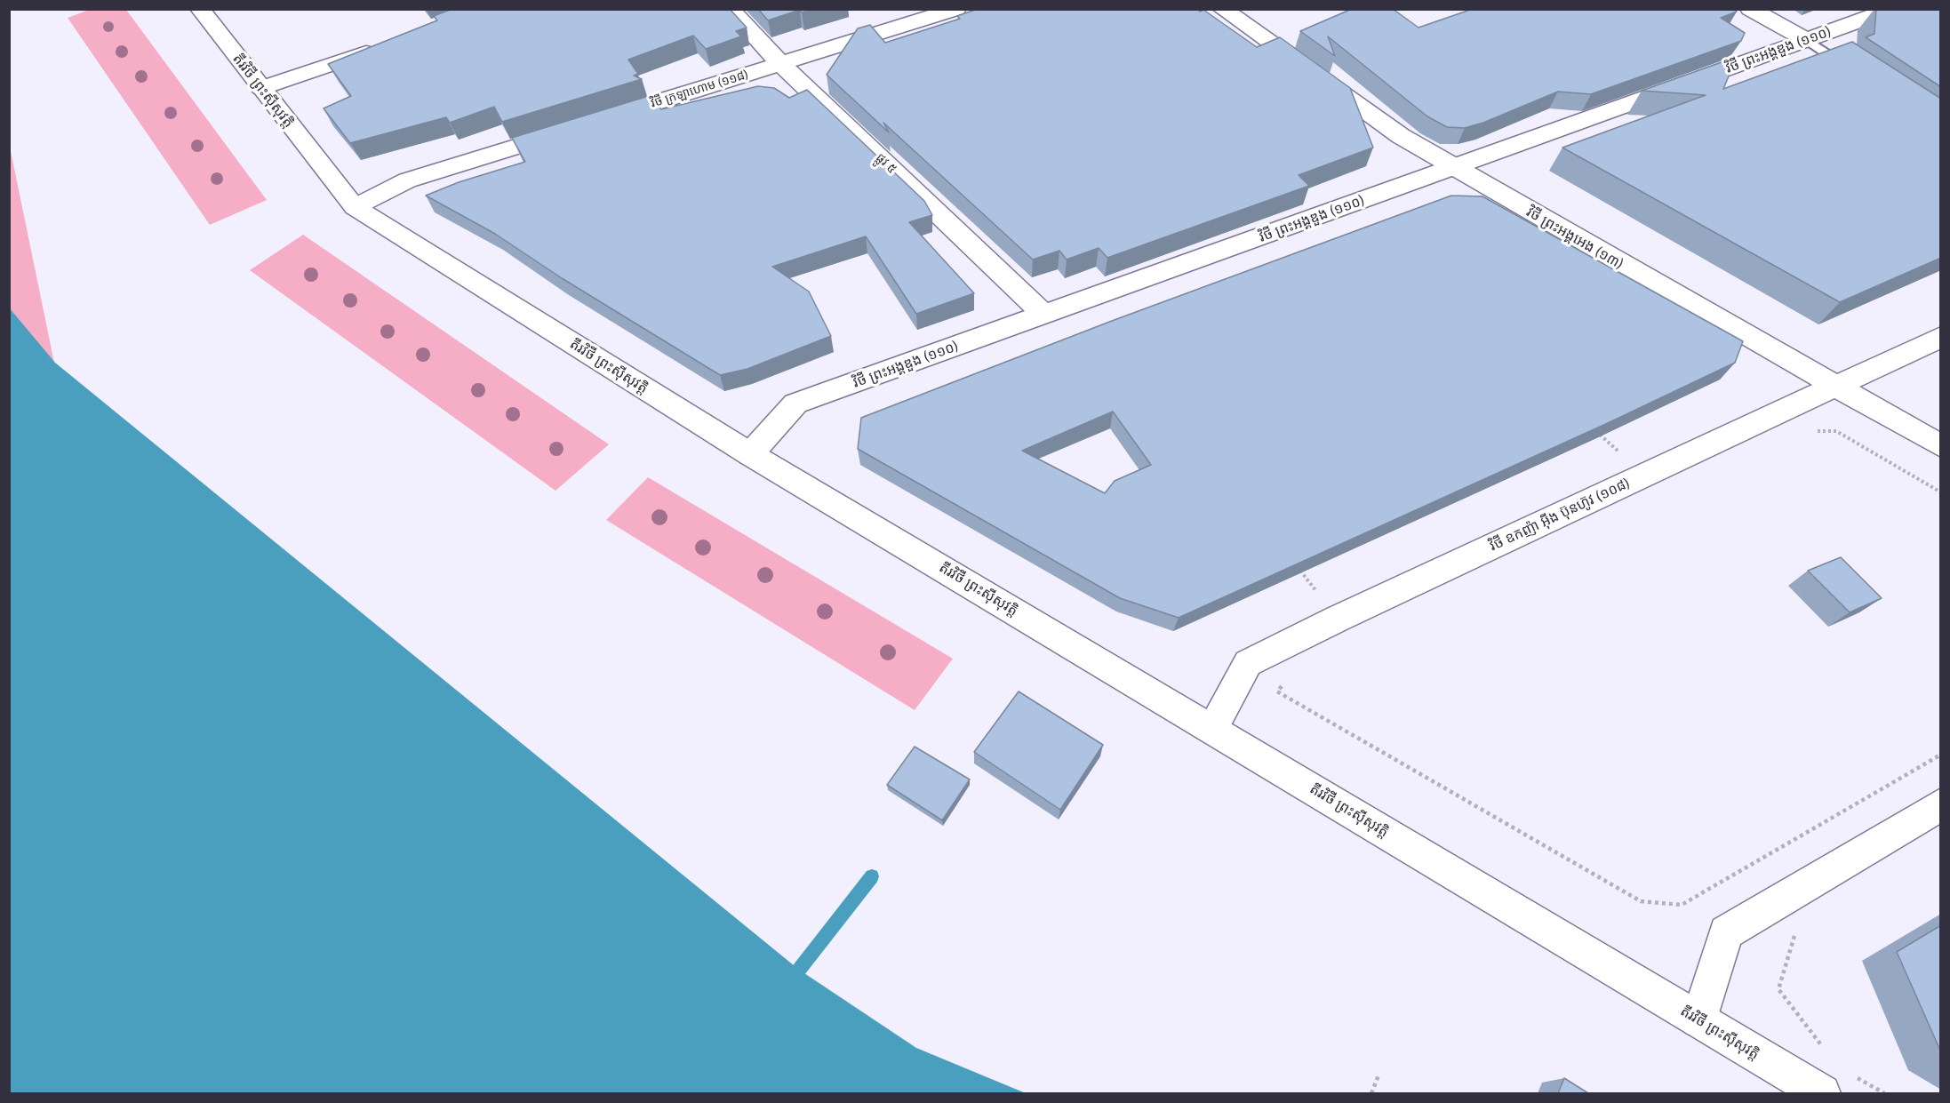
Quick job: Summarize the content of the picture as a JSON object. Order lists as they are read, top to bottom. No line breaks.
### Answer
{"streets":{"street":["វិថី ព្រះអង្គឌួង (១១០)","វិថី ក្រឡាហោម (១១៨)","តីរវិថី ព្រះស៊ីសុវត្តិ","ផ្លូវ ៥","វិថី ព្រះអង្គអេង (១៣)","វិថី ឧកញ៉ា អ៊ីង ប៊ុនហ៊ូវ (១០៨)"]},"crossings":[["វិថី ព្រះអង្គឌួង (១១០)","តីរវិថី ព្រះស៊ីសុវត្តិ"],["វិថី ព្រះអង្គឌួង (១១០)","ផ្លូវ ៥"],["វិថី ព្រះអង្គឌួង (១១០)","វិថី ព្រះអង្គអេង (១៣)"],["វិថី ក្រឡាហោម (១១៨)","ផ្លូវ ៥"],["តីរវិថី ព្រះស៊ីសុវត្តិ","វិថី ឧកញ៉ា អ៊ីង ប៊ុនហ៊ូវ (១០៨)"],["វិថី ព្រះអង្គអេង (១៣)","វិថី ឧកញ៉ា អ៊ីង ប៊ុនហ៊ូវ (១០៨)"]]}
